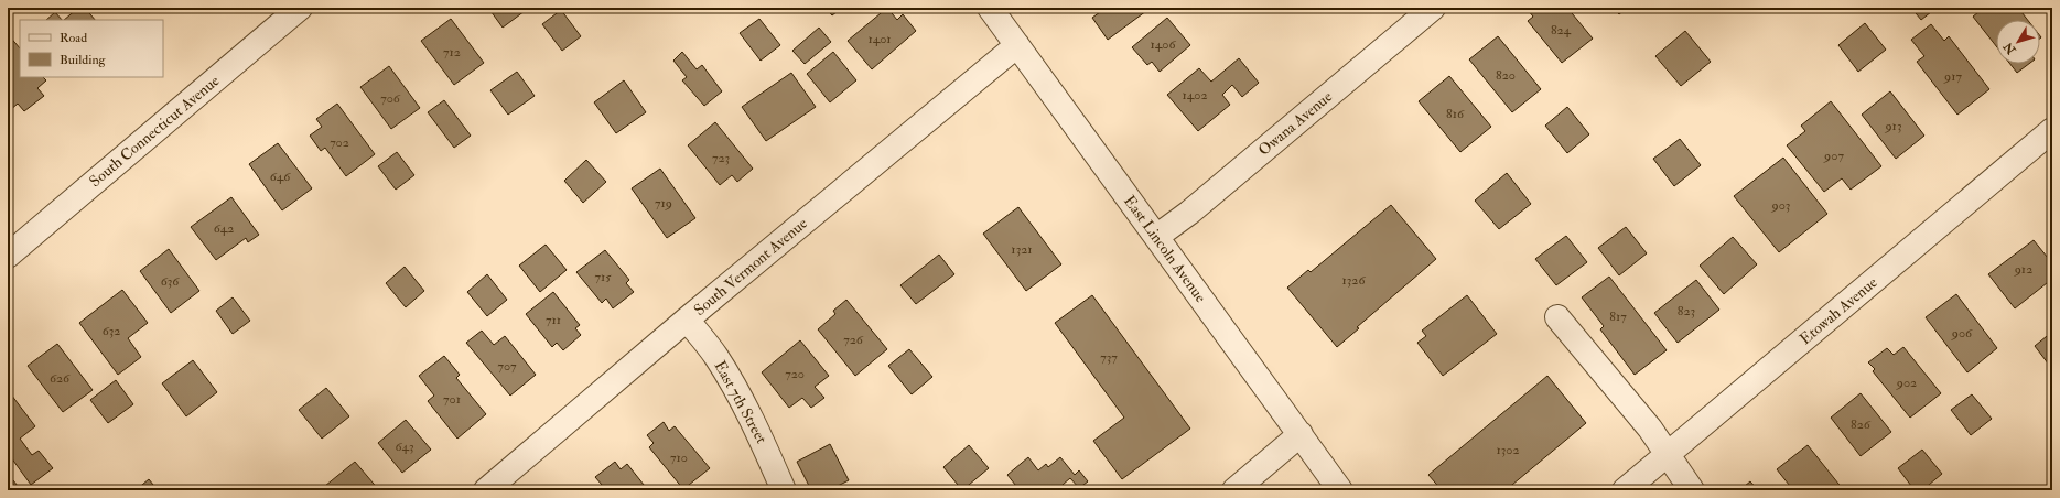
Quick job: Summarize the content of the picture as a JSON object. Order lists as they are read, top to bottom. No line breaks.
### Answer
{"streets":{"street":["Owana Avenue","South Connecticut Avenue","East Lincoln Avenue","South Vermont Avenue","Etowah Avenue","East 7th Street"]},"crossings":[["Owana Avenue","East Lincoln Avenue"],["East Lincoln Avenue","South Vermont Avenue"],["South Vermont Avenue","East 7th Street"]],"house_numbers":["824","1401","1406","712","820","917","1402","706","816","913","702","907","723","646","719","903","642","1321","912","715","1326","636","823","817","711","632","906","726","737","707","720","626","902","701","826","643","1302","710"],"legend":["Road","Building"],"north":"bottom left"}
